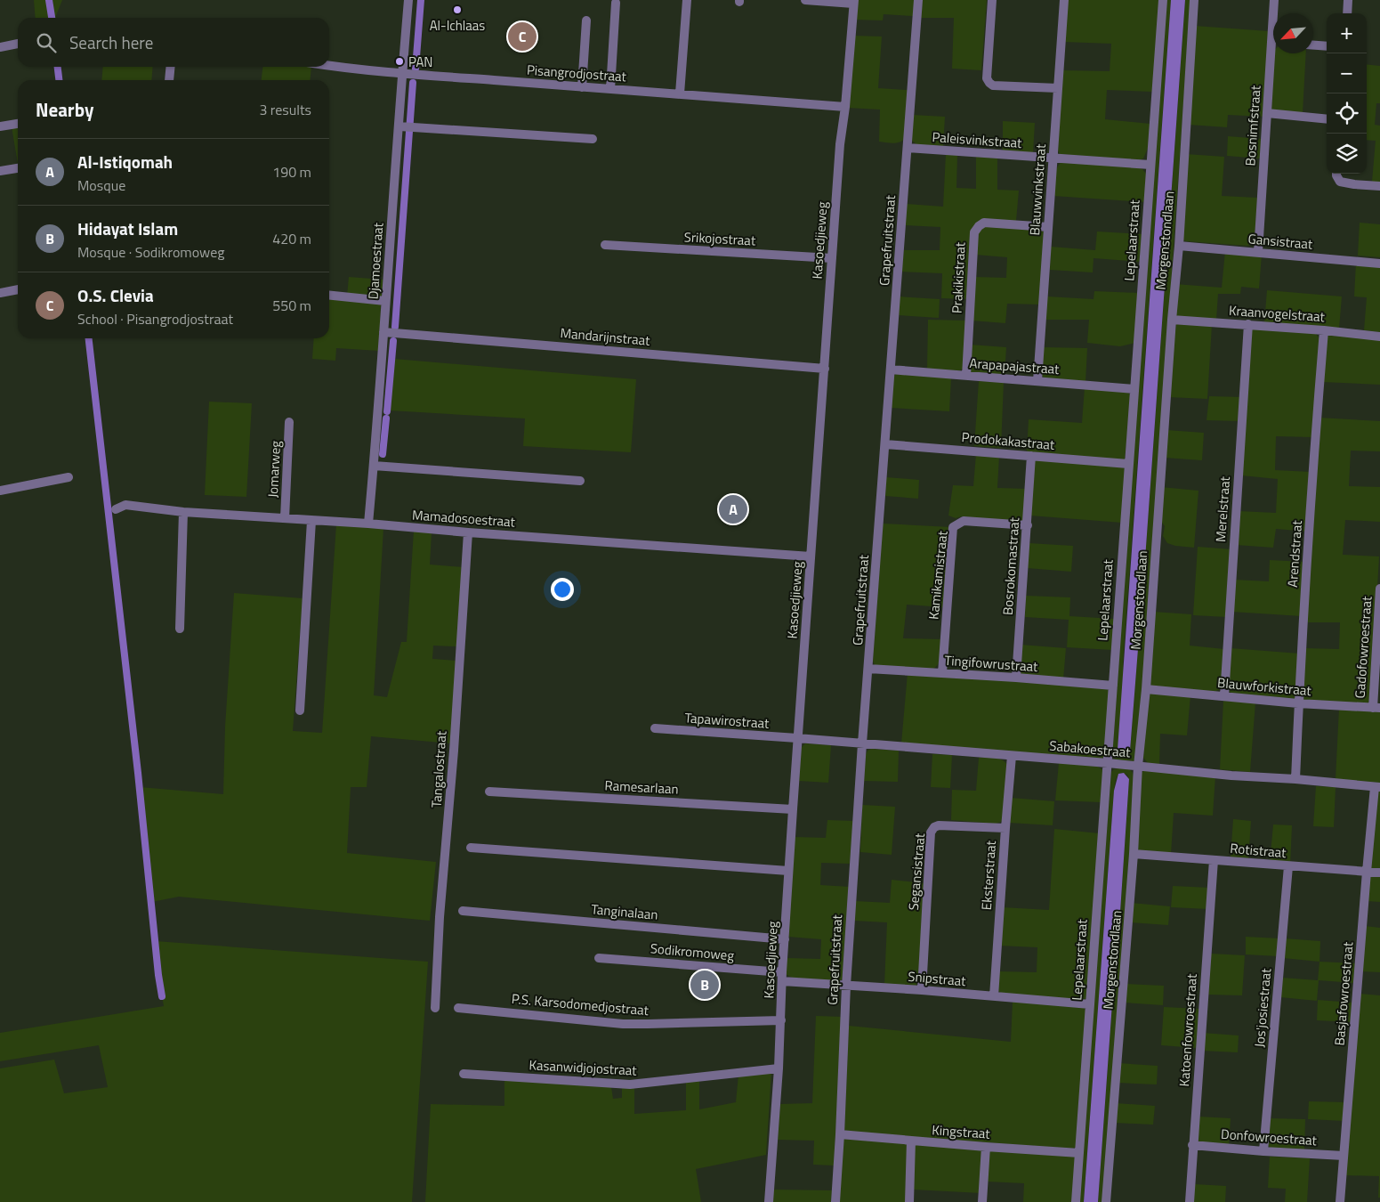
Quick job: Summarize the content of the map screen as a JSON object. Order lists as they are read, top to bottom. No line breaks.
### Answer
{"streets":{"street":["Pisangrodjostraat","Bosnimfstraat","Paleisvinkstraat","Blauwvinkstraat","Srikojostraat","Kasoedjieweg","Grapefruitstraat","Lepelaarstraat","Morgenstondlaan","Gansistraat","Djamoestraat","Prakikistraat","Kraanvogelstraat","Mandarijnstraat","Arapapajastraat","Prodokakastraat","Jomarweg","Merelstraat","Mamadosoestraat","Arendstraat","Bosrokomastraat","Kamikamistraat","Gadofowroestraat","Tingifowrustraat","Blauwforkistraat","Tapawirostraat","Sabakoestraat","Tangalostraat","Ramesarlaan","Rotistraat","Segansistraat","Eksterstraat","Tanginalaan","Sodikromoweg","Snipstraat","Basjafowroestraat","P.S. Karsodomedjostraat","Jos'josiestraat","Katoenfowroestraat","Kasanwidjojostraat","Kingstraat","Donfowroestraat"]},"crossings":[["Pisangrodjostraat","Kasoedjieweg"],["Pisangrodjostraat","Djamoestraat"],["Bosnimfstraat","Gansistraat"],["Paleisvinkstraat","Blauwvinkstraat"],["Paleisvinkstraat","Grapefruitstraat"],["Paleisvinkstraat","Lepelaarstraat"],["Blauwvinkstraat","Prakikistraat"],["Blauwvinkstraat","Arapapajastraat"],["Srikojostraat","Kasoedjieweg"],["Kasoedjieweg","Mandarijnstraat"],["Kasoedjieweg","Mamadosoestraat"],["Kasoedjieweg","Tapawirostraat"],["Kasoedjieweg","Sabakoestraat"],["Kasoedjieweg","Ramesarlaan"],["Kasoedjieweg","Tanginalaan"],["Kasoedjieweg","Sodikromoweg"],["Kasoedjieweg","Snipstraat"],["Kasoedjieweg","P.S. Karsodomedjostraat"],["Kasoedjieweg","Kasanwidjojostraat"],["Grapefruitstraat","Arapapajastraat"],["Grapefruitstraat","Prodokakastraat"],["Grapefruitstraat","Tingifowrustraat"],["Grapefruitstraat","Sabakoestraat"],["Grapefruitstraat","Snipstraat"],["Grapefruitstraat","Kingstraat"],["Lepelaarstraat","Arapapajastraat"],["Lepelaarstraat","Prodokakastraat"],["Lepelaarstraat","Tingifowrustraat"],["Lepelaarstraat","Sabakoestraat"],["Lepelaarstraat","Snipstraat"],["Lepelaarstraat","Kingstraat"],["Morgenstondlaan","Gansistraat"],["Morgenstondlaan","Kraanvogelstraat"],["Morgenstondlaan","Blauwforkistraat"],["Morgenstondlaan","Sabakoestraat"],["Morgenstondlaan","Rotistraat"],["Djamoestraat","Mandarijnstraat"],["Djamoestraat","Mamadosoestraat"],["Prakikistraat","Arapapajastraat"],["Kraanvogelstraat","Merelstraat"],["Kraanvogelstraat","Arendstraat"],["Prodokakastraat","Bosrokomastraat"],["Jomarweg","Mamadosoestraat"],["Merelstraat","Blauwforkistraat"],["Mamadosoestraat","Tangalostraat"],["Arendstraat","Blauwforkistraat"],["Arendstraat","Sabakoestraat"],["Bosrokomastraat","Kamikamistraat"],["Bosrokomastraat","Tingifowrustraat"],["Kamikamistraat","Tingifowrustraat"],["Gadofowroestraat","Blauwforkistraat"],["Tapawirostraat","Sabakoestraat"],["Sabakoestraat","Eksterstraat"],["Sabakoestraat","Basjafowroestraat"],["Rotistraat","Basjafowroestraat"],["Rotistraat","Jos'josiestraat"],["Rotistraat","Katoenfowroestraat"],["Segansistraat","Eksterstraat"],["Segansistraat","Snipstraat"],["Eksterstraat","Snipstraat"],["Sodikromoweg","Snipstraat"],["Basjafowroestraat","Donfowroestraat"],["Jos'josiestraat","Donfowroestraat"],["Katoenfowroestraat","Donfowroestraat"]],"places":["Al-Ichlaas","PAN"],"north":"bottom left","page":{"map_buttons":["+","−"],"search":"Search here","pins":["C","A","B"],"heading":["Nearby","3 results"],"list":[{"mark":"A","name":"Al-Istiqomah","note":"Mosque","value":"190 m"},{"mark":"B","name":"Hidayat Islam","note":"Mosque · Sodikromoweg","value":"420 m"},{"mark":"C","name":"O.S. Clevia","note":"School · Pisangrodjostraat","value":"550 m"}]}}
